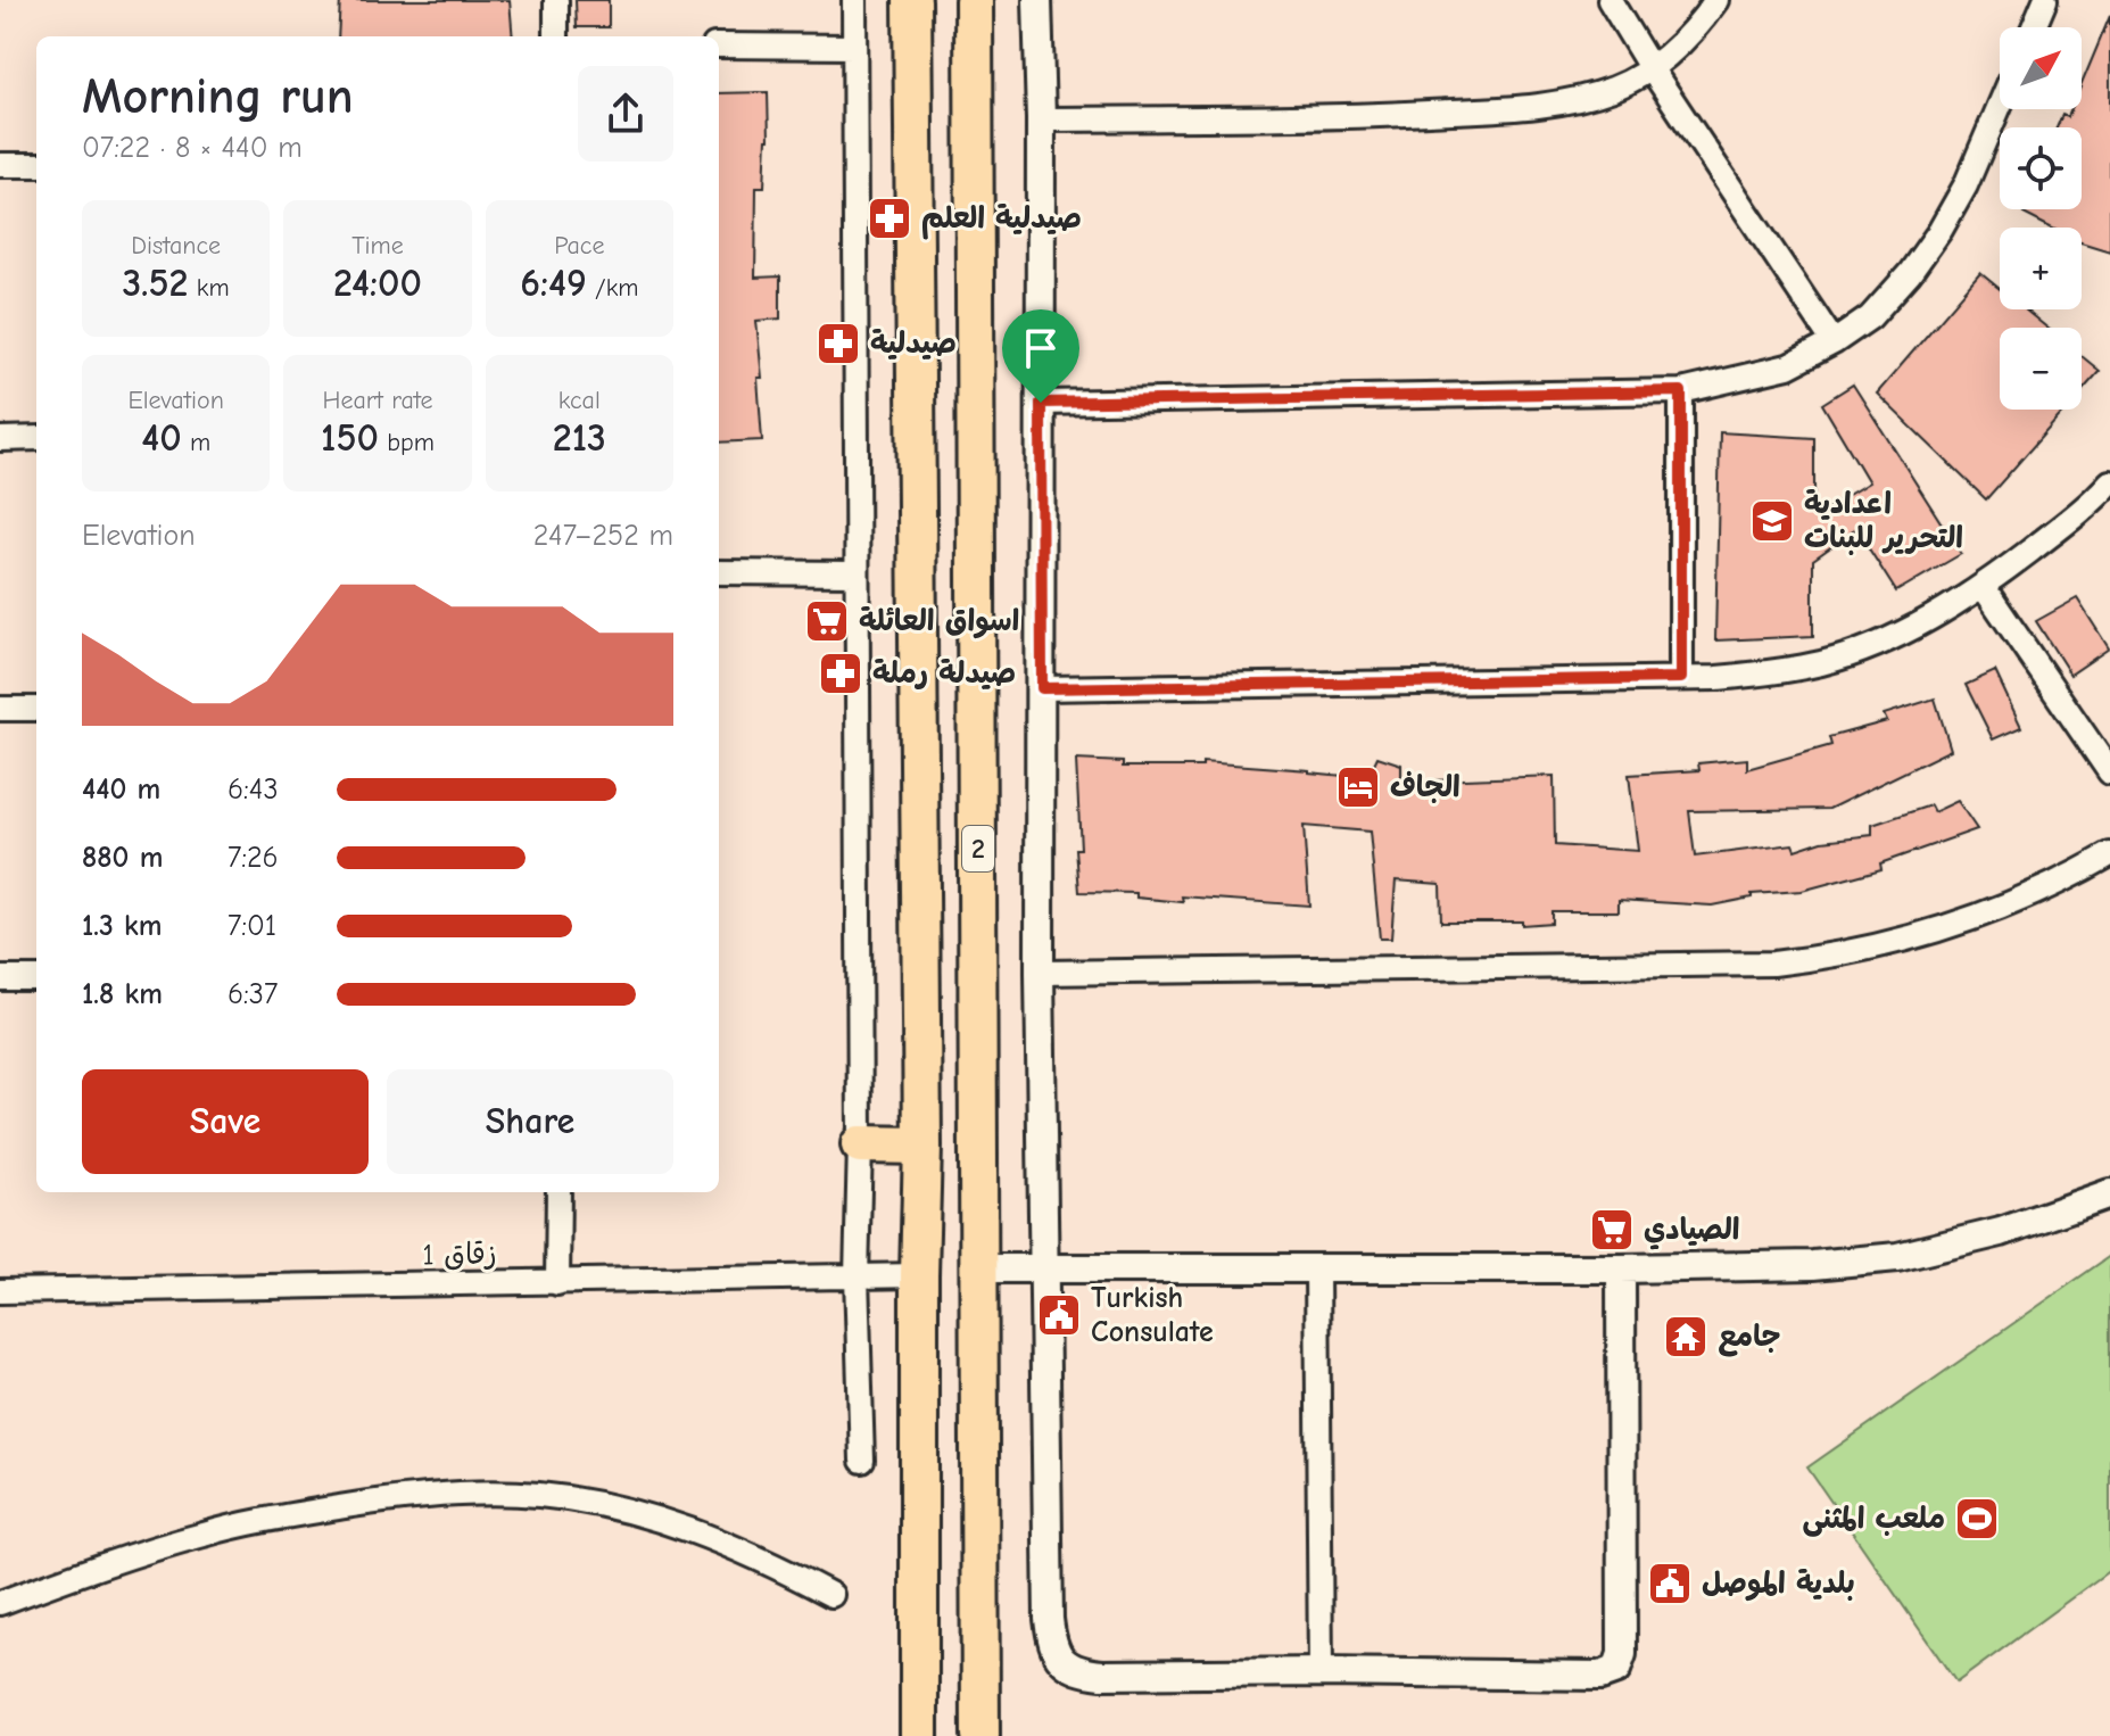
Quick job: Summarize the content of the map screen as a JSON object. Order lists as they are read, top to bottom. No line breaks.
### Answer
{"streets":{"highway":["2"],"street":["زقاق 1"]},"crossings":[["2","زقاق 1"]],"places":{"pharmacy":["صيدلية العلم","صيدلية","صيدلة رملة"],"school or university":["اعدادية التحرير للبنات"],"supermarket":["اسواق العائلة","الصيادي"],"hotel":["الجاف"],"public building":["Turkish Consulate","بلدية الموصل"],"temple":["جامع"],"sports":["ملعب المثنى"]},"north":"top right","page":{"map_buttons":["+","−"],"heading":["Morning run","07:22 · 8 × 440 m"],"stats":[["Distance","3.52 km"],["Time","24:00"],["Pace","6:49 /km"],["Elevation","40 m"],["Heart rate","150 bpm"],["kcal","213"]],"chart":["Elevation","247–252 m"],"list":[{"name":"440 m","note":"6:43"},{"name":"880 m","note":"7:26"},{"name":"1.3 km","note":"7:01"},{"name":"1.8 km","note":"6:37"}],"buttons":["Save","Share"]}}
